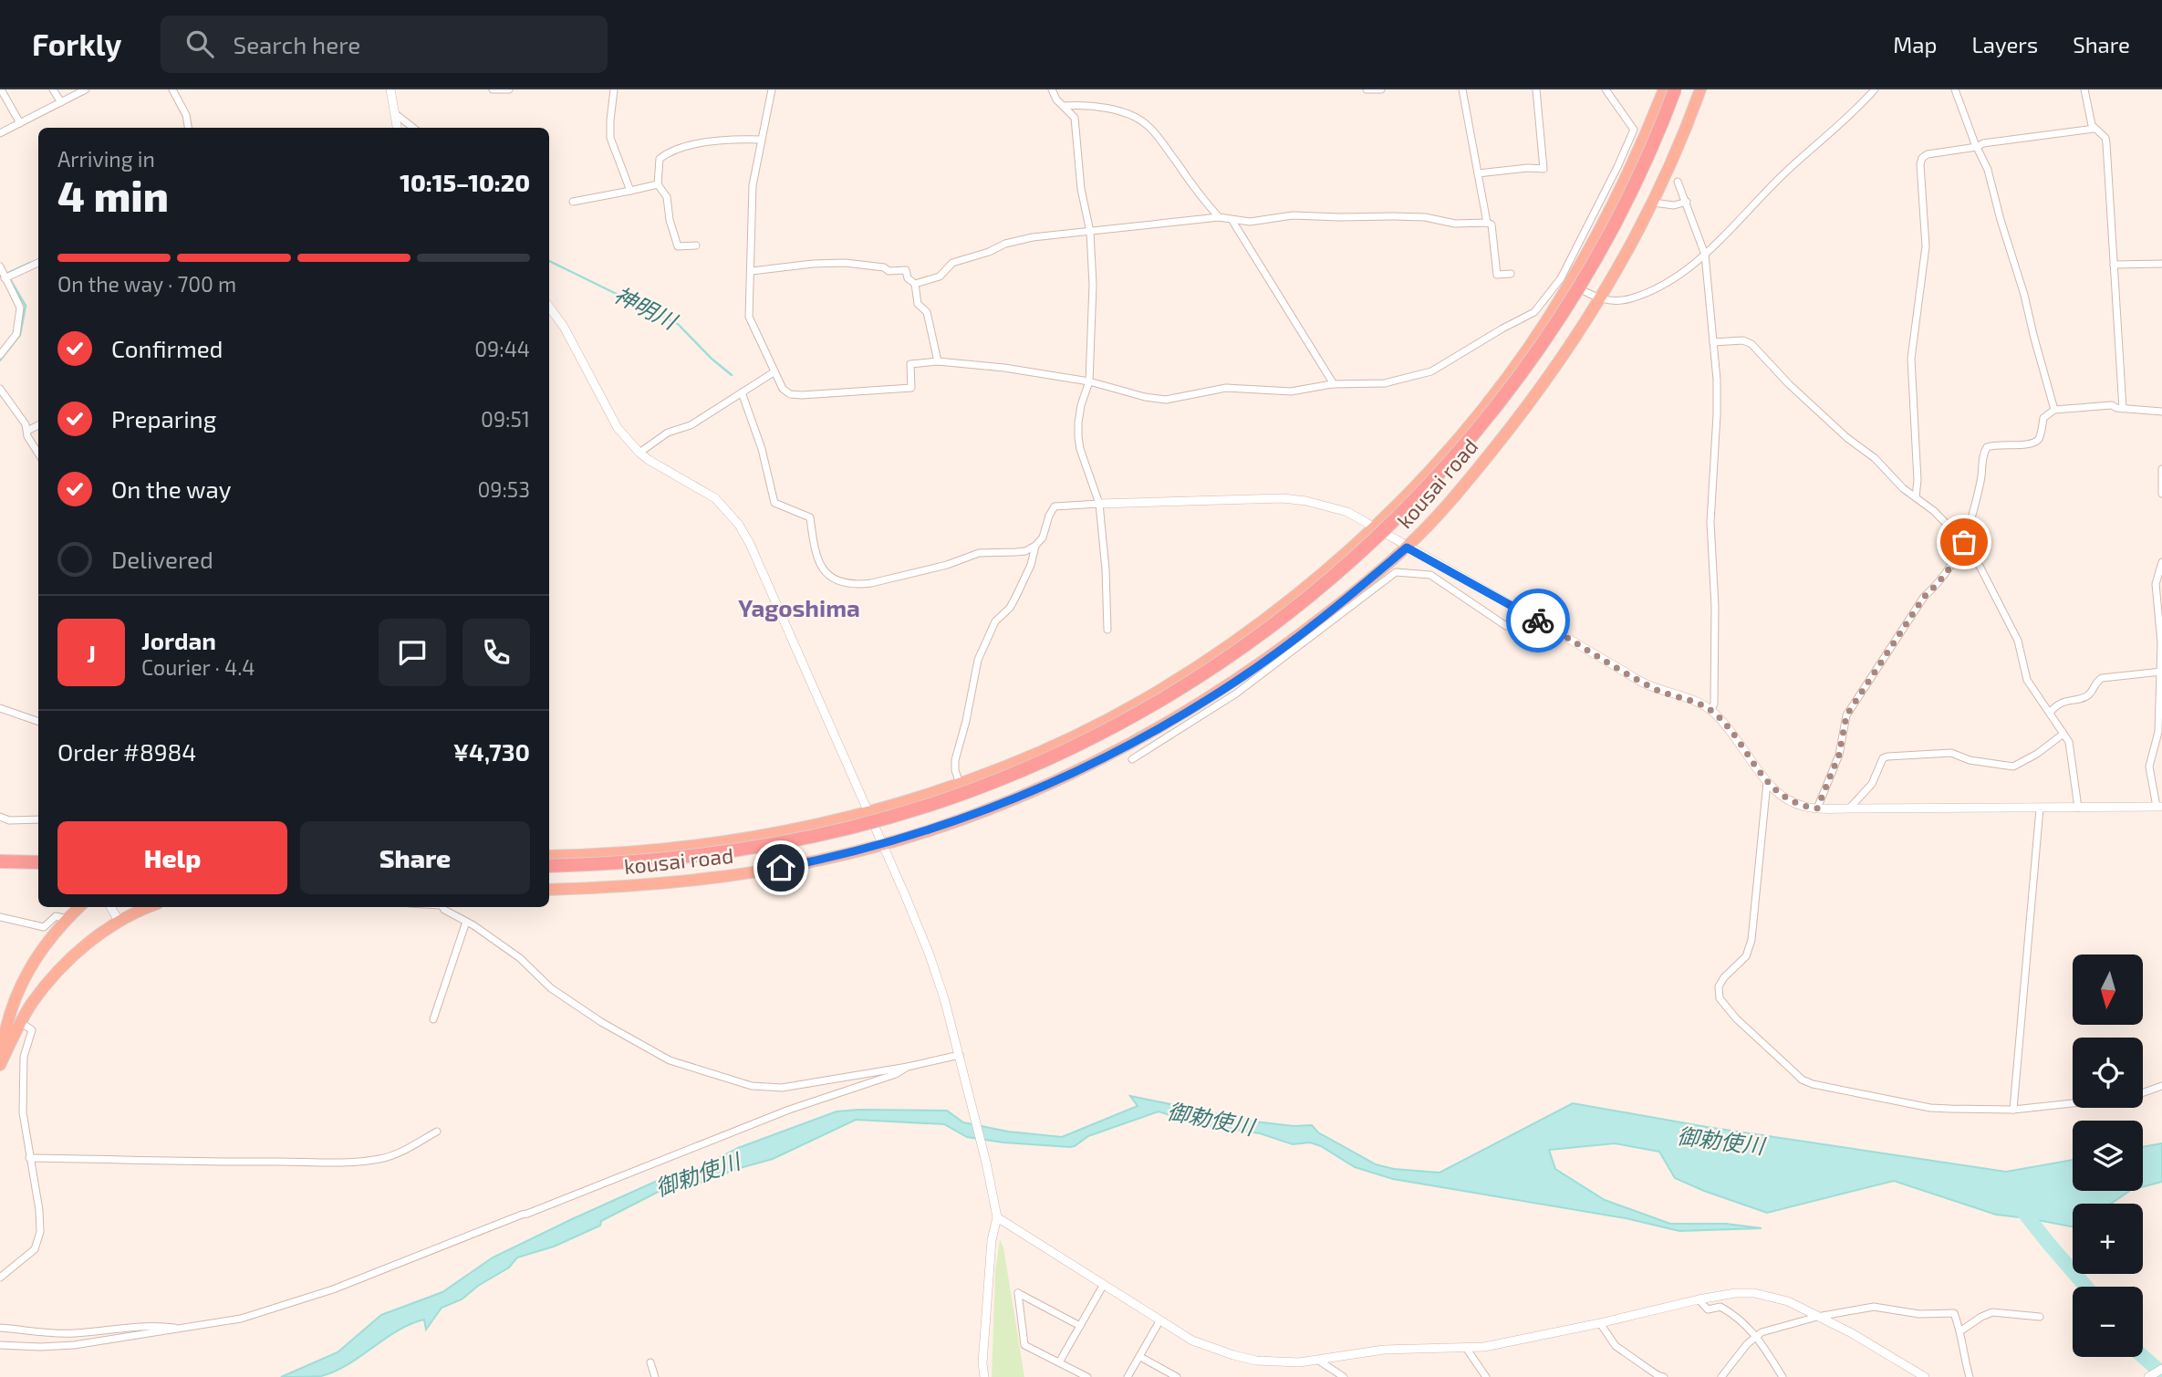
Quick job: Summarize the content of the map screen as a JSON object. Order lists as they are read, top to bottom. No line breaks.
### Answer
{"streets":{"highway":["kousai road"]},"districts":["Yagoshima"],"water":["神明川","御勅使川"],"north":"bottom","page":{"header":"Forkly","search":"Search here","nav":["Map","Layers","Share"],"heading":["4 min","Arriving in","10:15–10:20"],"panel":["Jordan","Courier · 4.4","Order #8984","¥4,730"],"bar":"On the way · 700 m","list":[["Confirmed","09:44"],["Preparing","09:51"],["On the way","09:53"],"Delivered"],"round":"J","buttons":["Help","Share"],"map_buttons":["+","−"]}}
